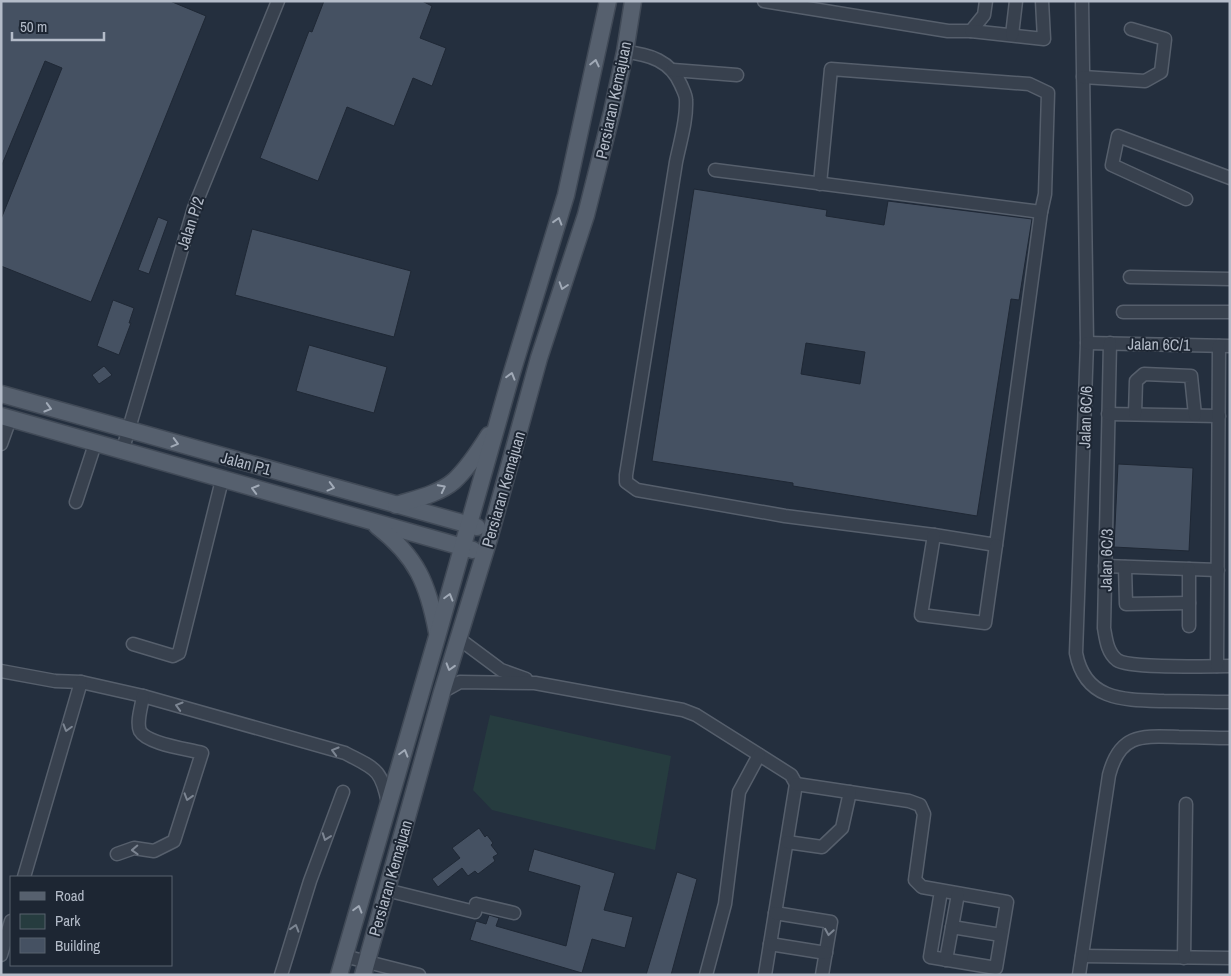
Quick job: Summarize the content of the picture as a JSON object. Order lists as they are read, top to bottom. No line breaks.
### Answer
{"streets":{"main road":["Persiaran Kemajuan","Jalan P1"],"street":["Jalan P/2","Jalan 6C/1","Jalan 6C/6","Jalan 6C/3"]},"crossings":[["Persiaran Kemajuan","Jalan P1"],["Jalan P/2","Jalan P1"],["Jalan 6C/1","Jalan 6C/6"],["Jalan 6C/1","Jalan 6C/3"]],"legend":["Road","Park","Building"],"scale_bar":"50 m"}
